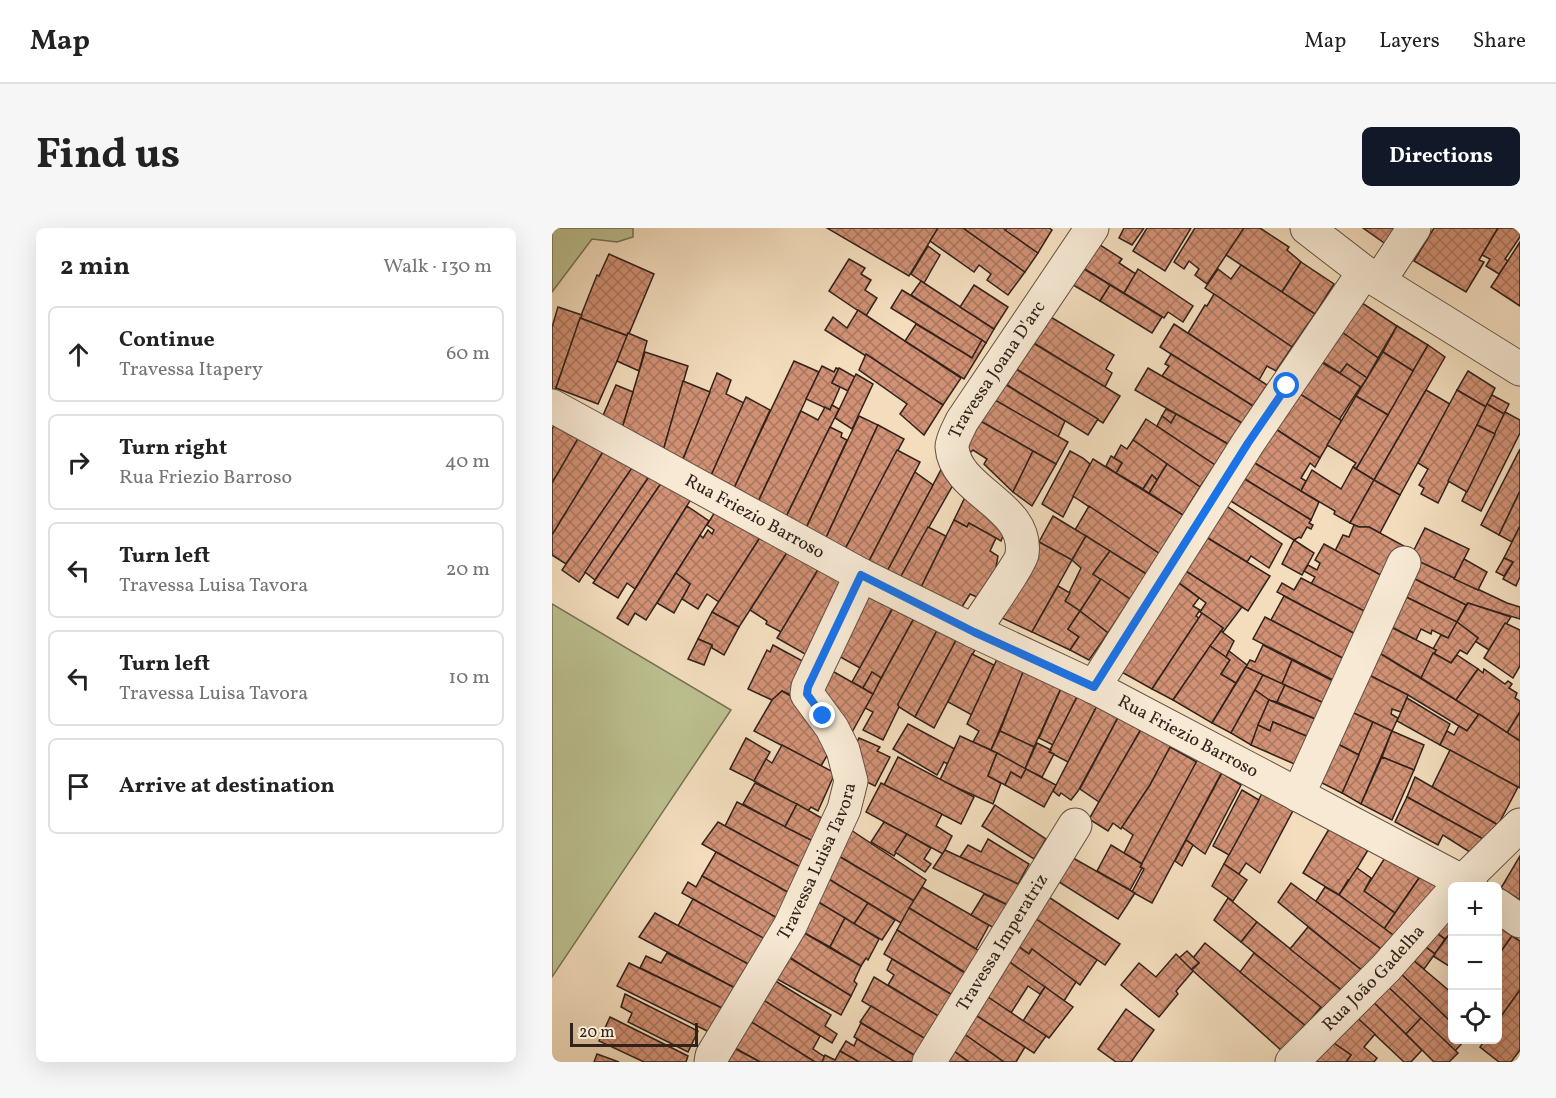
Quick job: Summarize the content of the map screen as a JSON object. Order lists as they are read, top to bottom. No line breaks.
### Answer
{"streets":{"street":["Travessa Joana D'arc","Rua Friezio Barroso","Travessa Luisa Tavora","Travessa Imperatriz","Rua João Gadelha"]},"crossings":[["Travessa Joana D'arc","Rua Friezio Barroso"],["Rua Friezio Barroso","Travessa Luisa Tavora"]],"scale_bar":"20 m","page":{"header":"Map","nav":["Map","Layers","Share"],"title":"Find us","buttons":"Directions","heading":["2 min","Walk · 130 m"],"list":[["Continue","Travessa Itapery","60 m"],["Turn right","Rua Friezio Barroso","40 m"],["Turn left","Travessa Luisa Tavora","20 m"],["Turn left","Travessa Luisa Tavora","10 m"],"Arrive at destination"],"map_buttons":["+","−"],"scale":"20 m"}}
